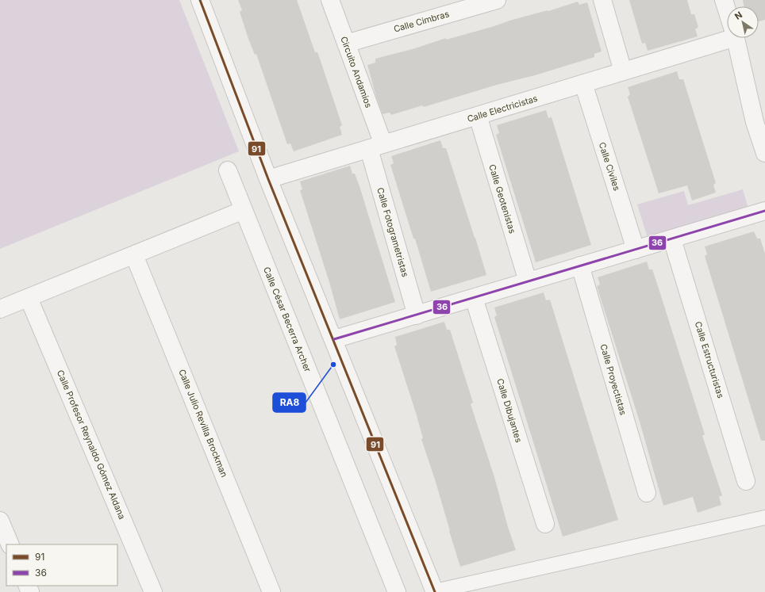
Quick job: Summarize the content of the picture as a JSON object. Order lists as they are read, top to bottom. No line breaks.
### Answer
{"streets":{"street":["Calle Cimbras","Circuito Andamios","Calle Electricistas","Calle Civiles","Calle Geotenistas","Calle Fotogrametristas","Calle César Becerra Archer","Calle Estructuristas","Calle Proyectistas","Calle Dibujantes","Calle Julio Revilla Brockman","Calle Profesor Reynaldo Gómez Aldana"]},"crossings":[["Calle Cimbras","Circuito Andamios"],["Circuito Andamios","Calle Electricistas"],["Circuito Andamios","Calle Fotogrametristas"],["Calle Electricistas","Calle Civiles"],["Calle Electricistas","Calle Geotenistas"],["Calle Electricistas","Calle Fotogrametristas"]],"places":["RA8"],"lines":["transit line 91","transit line 36"],"legend":["91","36"],"north":"top left"}
